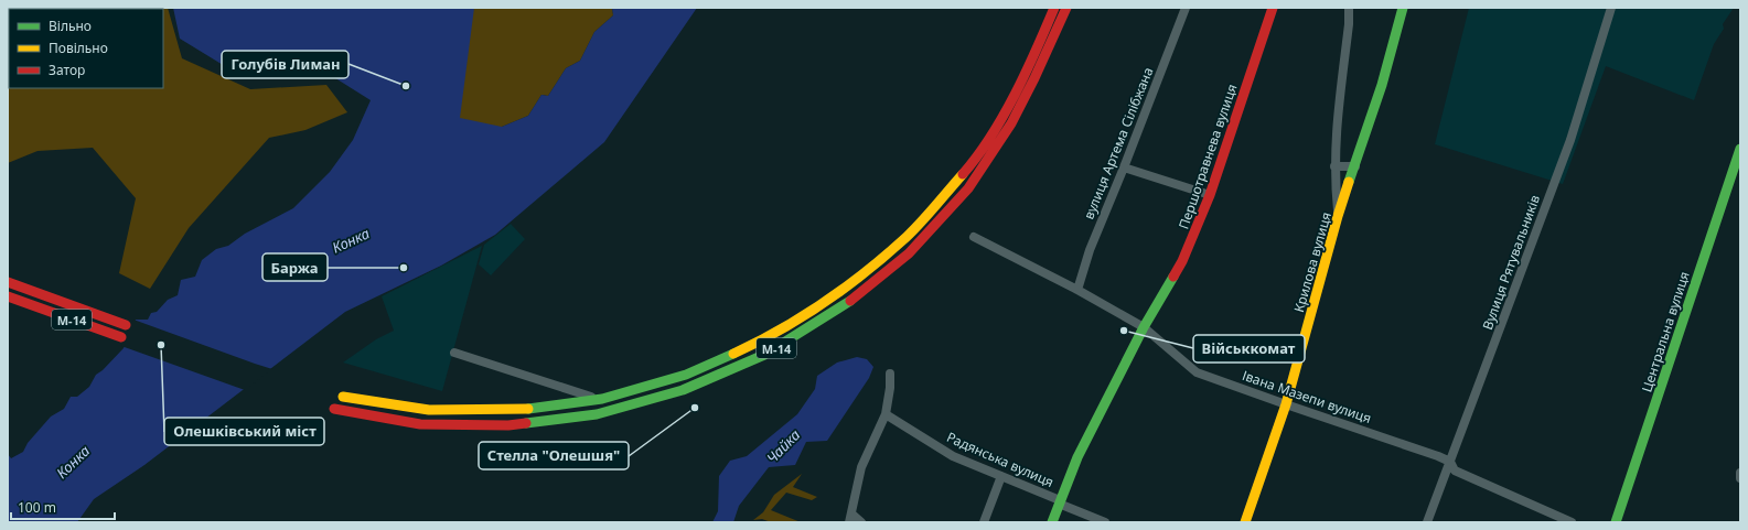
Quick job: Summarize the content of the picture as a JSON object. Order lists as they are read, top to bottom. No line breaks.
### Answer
{"streets":{"main road":["Першотравнева вулиця","Крилова вулиця","М-14","Центральна вулиця"],"street":["вулиця Артема Сілібжана","Вулиця Рятувальників","Івана Мазепи вулиця","Радянська вулиця"]},"crossings":[["вулиця Артема Сілібжана","Івана Мазепи вулиця"],["Першотравнева вулиця","Івана Мазепи вулиця"],["Першотравнева вулиця","Радянська вулиця"],["Крилова вулиця","Івана Мазепи вулиця"],["Вулиця Рятувальників","Івана Мазепи вулиця"]],"water":["Конка","Чайка"],"places":["Голубів Лиман","Баржа","Військкомат","Олешківський міст","Стелла \"Олешшя\""],"legend":["Вільно","Повільно","Затор"],"scale_bar":"100 m"}
